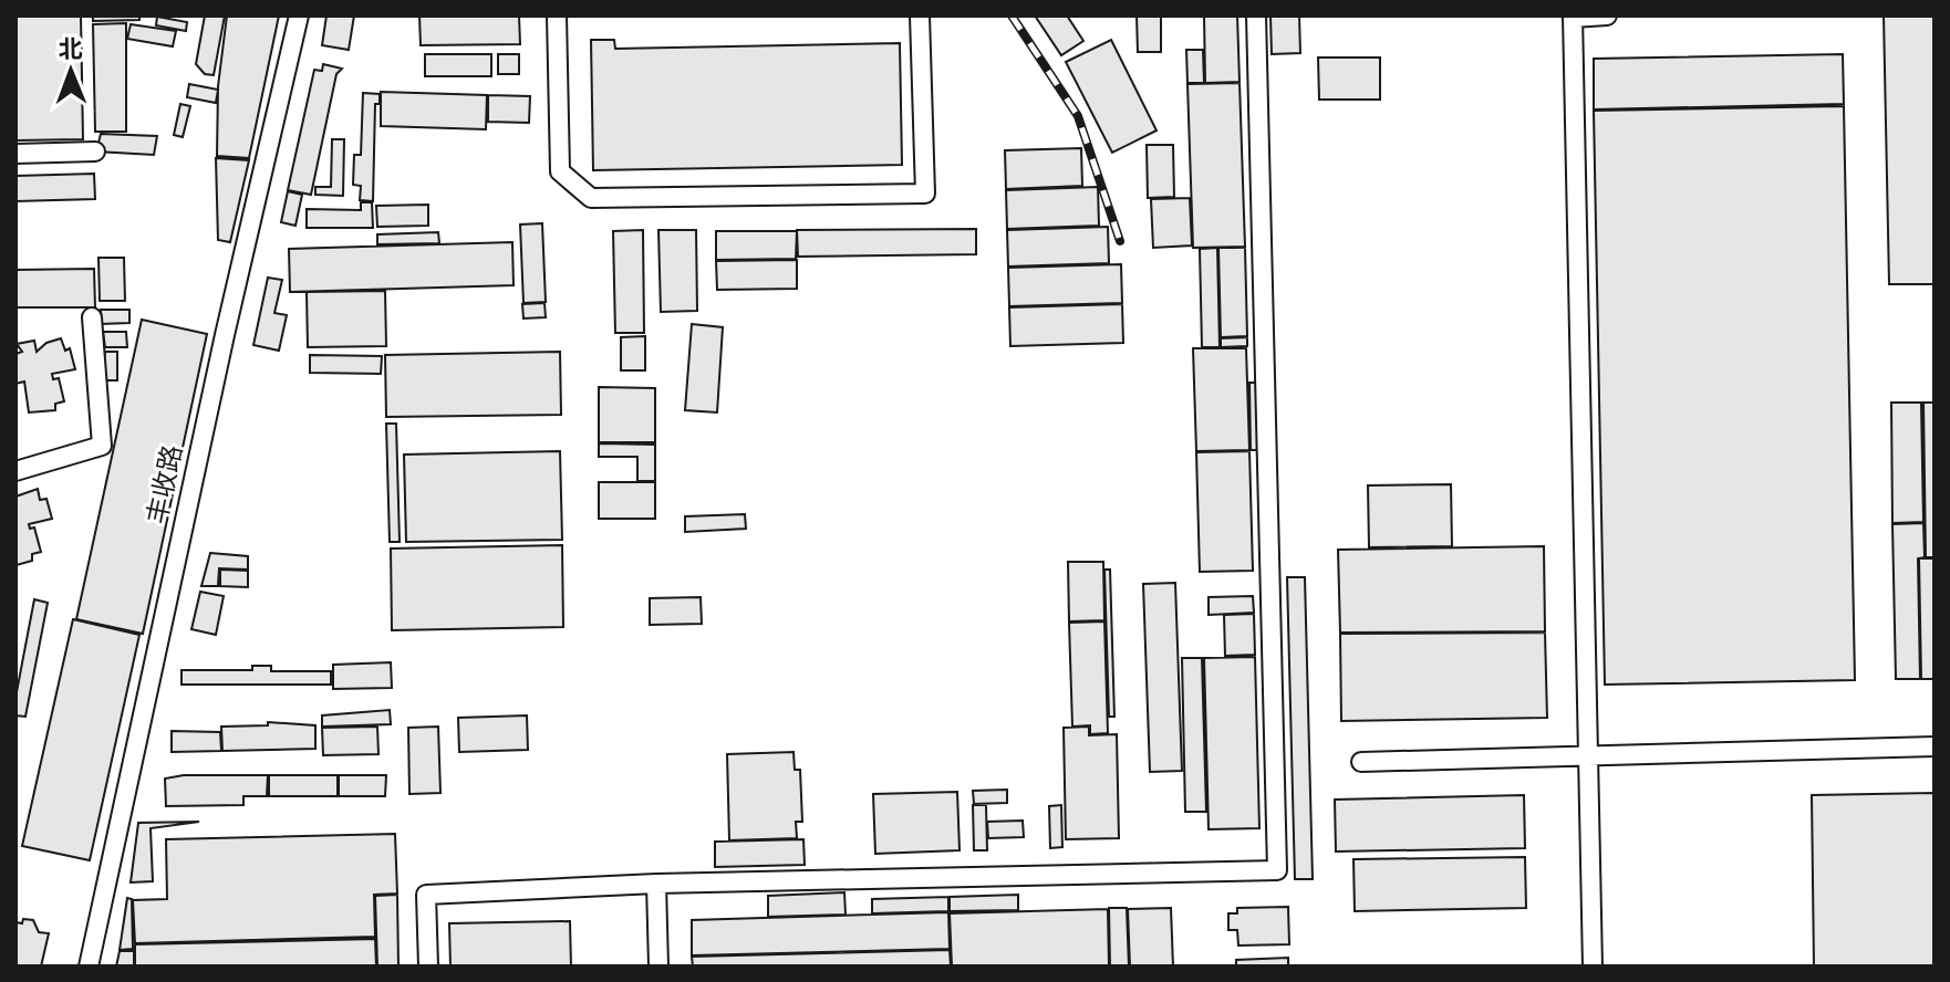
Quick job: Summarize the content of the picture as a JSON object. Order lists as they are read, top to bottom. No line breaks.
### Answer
{"streets":{"street":["丰收路"]},"north":"top"}
